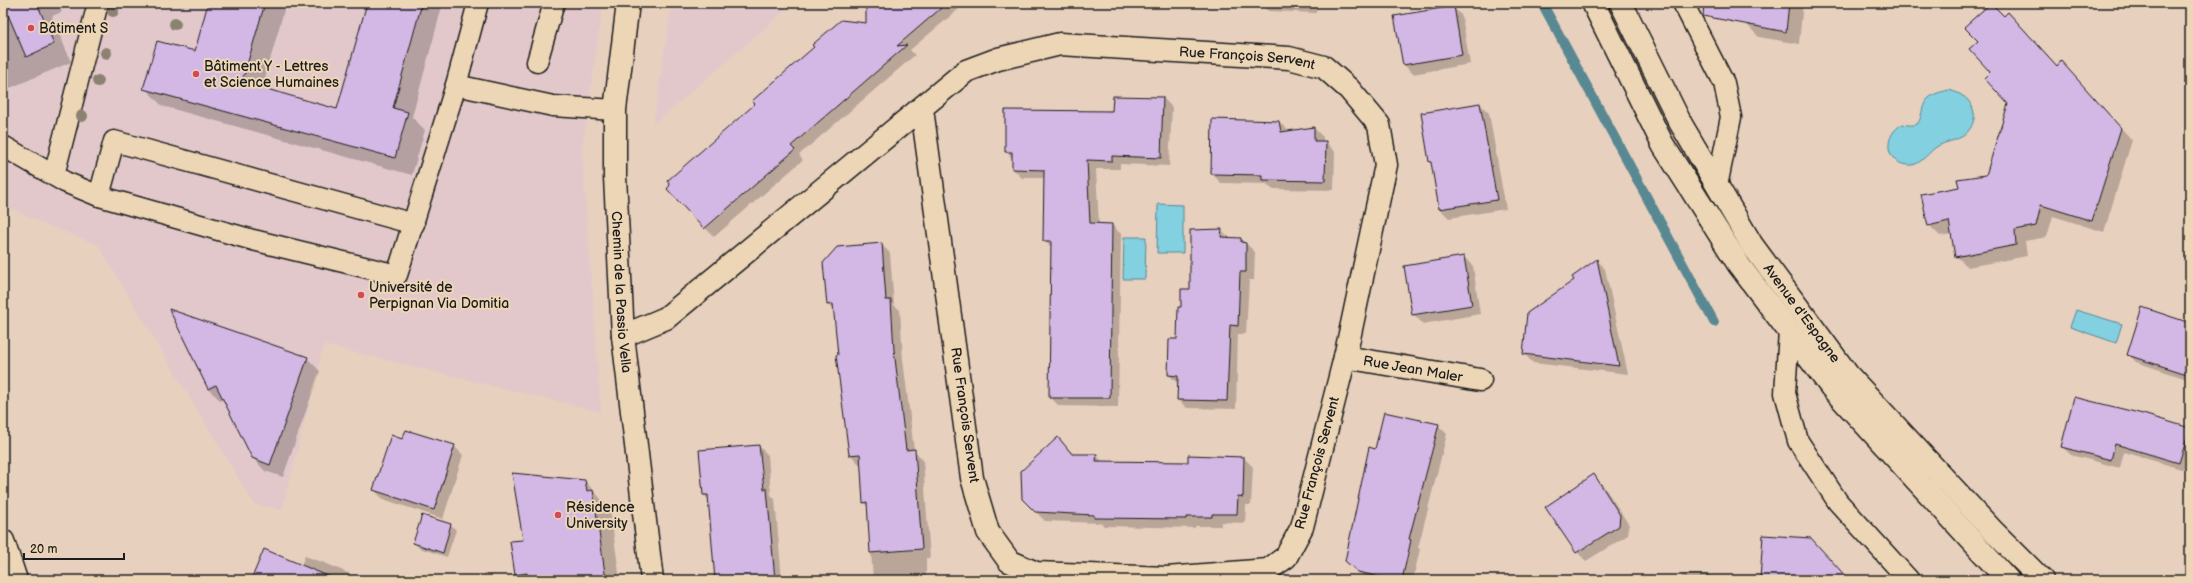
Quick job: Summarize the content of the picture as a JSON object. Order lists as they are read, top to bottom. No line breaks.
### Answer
{"streets":{"street":["Rue François Servent","Chemin de la Passio Vella","Avenue d'Espagne","Rue Jean Maler"]},"crossings":[["Rue François Servent","Chemin de la Passio Vella"],["Rue François Servent","Rue Jean Maler"]],"places":["Bâtiment S","Bâtiment Y - Lettres et Science Humaines","Université de Perpignan Via Domitia","Résidence University"],"scale_bar":"20 m"}
